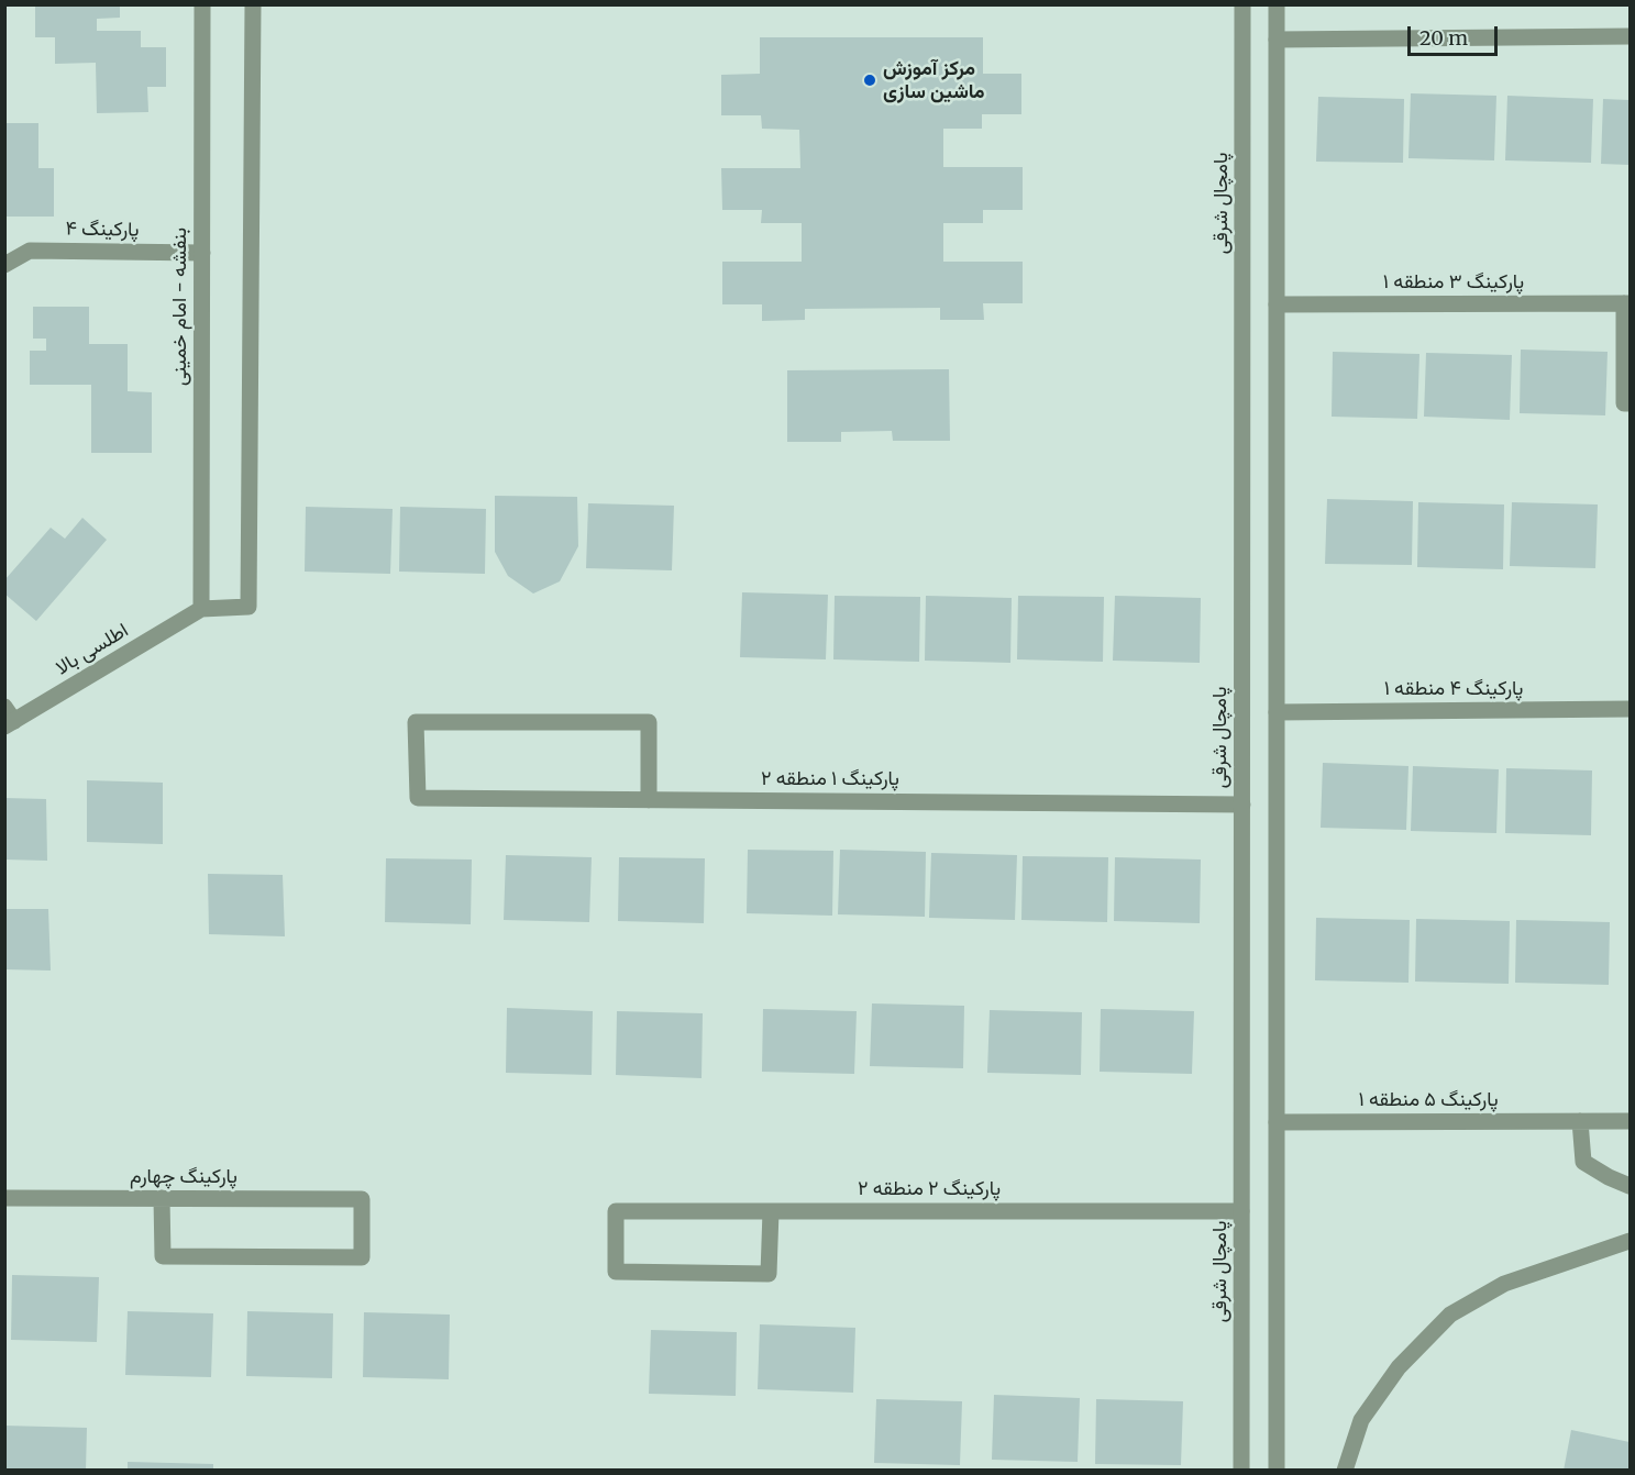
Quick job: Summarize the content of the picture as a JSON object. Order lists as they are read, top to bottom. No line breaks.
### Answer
{"streets":{"street":["پامچال شرقی","پارکینگ ۴","پارکینگ ۳ منطقه ۱","بنفشه - امام خمینی","اطلسی بالا","پارکینگ ۴ منطقه ۱","پارکینگ ۱ منطقه ۲","پارکینگ ۵ منطقه ۱","پارکینگ چهارم","پارکینگ ۲ منطقه ۲"]},"crossings":[["پامچال شرقی","پارکینگ ۱ منطقه ۲"],["پامچال شرقی","پارکینگ ۲ منطقه ۲"],["پارکینگ ۴","بنفشه - امام خمینی"],["بنفشه - امام خمینی","اطلسی بالا"]],"places":["مرکز آموزش ماشین سازی"],"scale_bar":"20 m"}
